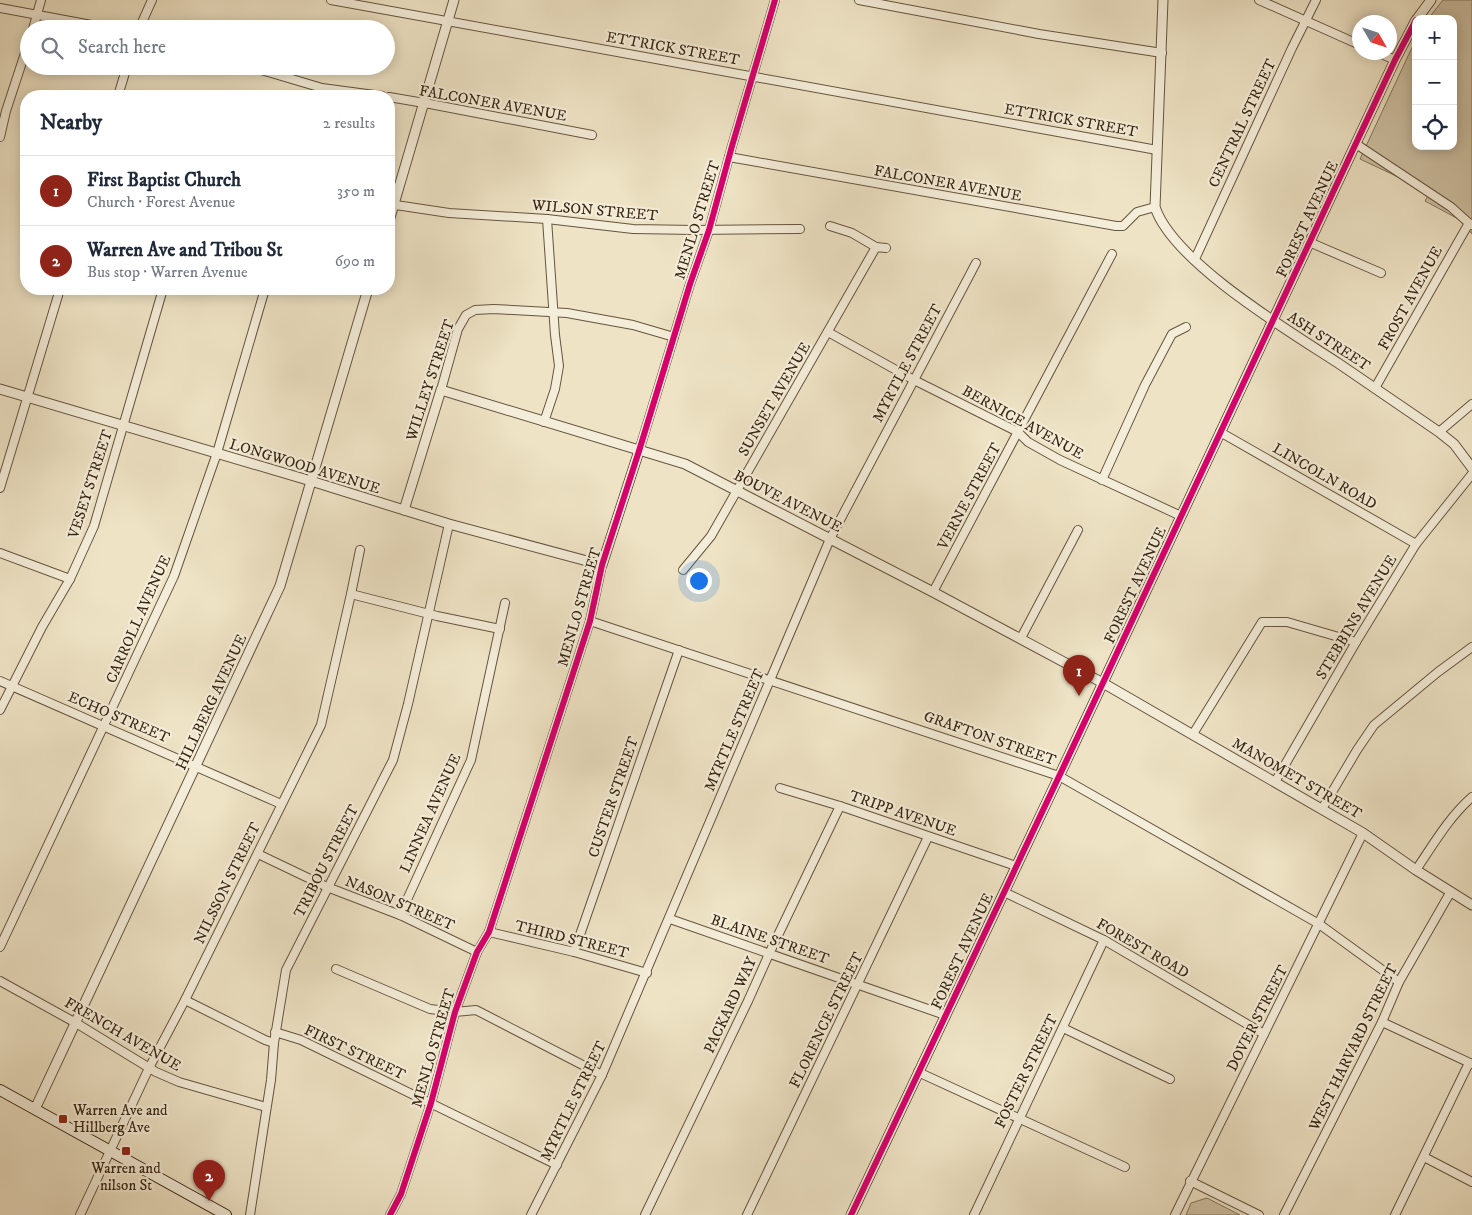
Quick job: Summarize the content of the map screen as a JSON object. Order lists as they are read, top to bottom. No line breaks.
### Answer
{"streets":{"street":["ETTRICK STREET","FALCONER AVENUE","CENTRAL STREET","WILSON STREET","FOREST AVENUE","MENLO STREET","FROST AVENUE","ASH STREET","MYRTLE STREET","WILLEY STREET","SUNSET AVENUE","BERNICE AVENUE","LONGWOOD AVENUE","LINCOLN ROAD","VESEY STREET","VERNE STREET","BOUVE AVENUE","STEBBINS AVENUE","CARROLL AVENUE","HILLBERG AVENUE","ECHO STREET","GRAFTON STREET","MANOMET STREET","CUSTER STREET","LINNEA AVENUE","TRIPP AVENUE","TRIBOU STREET","NILSSON STREET","NASON STREET","THIRD STREET","BLAINE STREET","FOREST ROAD","PACKARD WAY","DOVER STREET","FLORENCE STREET","FRENCH AVENUE","WEST HARVARD STREET","FIRST STREET","FOSTER STREET"]},"crossings":[["ETTRICK STREET","MENLO STREET"],["ETTRICK STREET","ASH STREET"],["FALCONER AVENUE","MENLO STREET"],["FALCONER AVENUE","ASH STREET"],["CENTRAL STREET","ASH STREET"],["WILSON STREET","MENLO STREET"],["FOREST AVENUE","ASH STREET"],["FOREST AVENUE","BERNICE AVENUE"],["FOREST AVENUE","LINCOLN ROAD"],["FOREST AVENUE","BOUVE AVENUE"],["FOREST AVENUE","GRAFTON STREET"],["FOREST AVENUE","MANOMET STREET"],["FOREST AVENUE","TRIPP AVENUE"],["FOREST AVENUE","BLAINE STREET"],["FOREST AVENUE","FOREST ROAD"],["MENLO STREET","LONGWOOD AVENUE"],["MENLO STREET","BOUVE AVENUE"],["MENLO STREET","GRAFTON STREET"],["MENLO STREET","NASON STREET"],["MENLO STREET","THIRD STREET"],["MENLO STREET","FIRST STREET"],["FROST AVENUE","ASH STREET"],["MYRTLE STREET","BERNICE AVENUE"],["MYRTLE STREET","BOUVE AVENUE"],["MYRTLE STREET","GRAFTON STREET"],["MYRTLE STREET","THIRD STREET"],["MYRTLE STREET","BLAINE STREET"],["MYRTLE STREET","FIRST STREET"],["WILLEY STREET","LONGWOOD AVENUE"],["WILLEY STREET","BOUVE AVENUE"],["SUNSET AVENUE","BERNICE AVENUE"],["SUNSET AVENUE","BOUVE AVENUE"],["BERNICE AVENUE","VERNE STREET"],["LONGWOOD AVENUE","VESEY STREET"],["LONGWOOD AVENUE","CARROLL AVENUE"],["LONGWOOD AVENUE","HILLBERG AVENUE"],["LONGWOOD AVENUE","TRIBOU STREET"],["LINCOLN ROAD","STEBBINS AVENUE"],["VESEY STREET","ECHO STREET"],["VERNE STREET","BOUVE AVENUE"],["BOUVE AVENUE","MANOMET STREET"],["STEBBINS AVENUE","MANOMET STREET"],["CARROLL AVENUE","ECHO STREET"],["HILLBERG AVENUE","ECHO STREET"],["HILLBERG AVENUE","FRENCH AVENUE"],["ECHO STREET","NILSSON STREET"],["GRAFTON STREET","CUSTER STREET"],["GRAFTON STREET","DOVER STREET"],["GRAFTON STREET","WEST HARVARD STREET"],["MANOMET STREET","DOVER STREET"],["MANOMET STREET","WEST HARVARD STREET"],["CUSTER STREET","THIRD STREET"],["LINNEA AVENUE","NASON STREET"],["TRIPP AVENUE","PACKARD WAY"],["TRIPP AVENUE","FLORENCE STREET"],["TRIBOU STREET","NASON STREET"],["TRIBOU STREET","FRENCH AVENUE"],["TRIBOU STREET","FIRST STREET"],["NILSSON STREET","NASON STREET"],["NILSSON STREET","FRENCH AVENUE"],["BLAINE STREET","PACKARD WAY"],["BLAINE STREET","FLORENCE STREET"],["FOREST ROAD","DOVER STREET"],["FOREST ROAD","FOSTER STREET"]],"places":{"transit":["Warren Ave and Hillberg Ave","Warren and nilson St"]},"north":"bottom right","page":{"map_buttons":["+","−"],"search":"Search here","heading":["Nearby","2 results"],"list":[{"mark":"1","name":"First Baptist Church","note":"Church · Forest Avenue","value":"350 m"},{"mark":"2","name":"Warren Ave and Tribou St","note":"Bus stop · Warren Avenue","value":"690 m"}],"pins":["1","2"]}}
